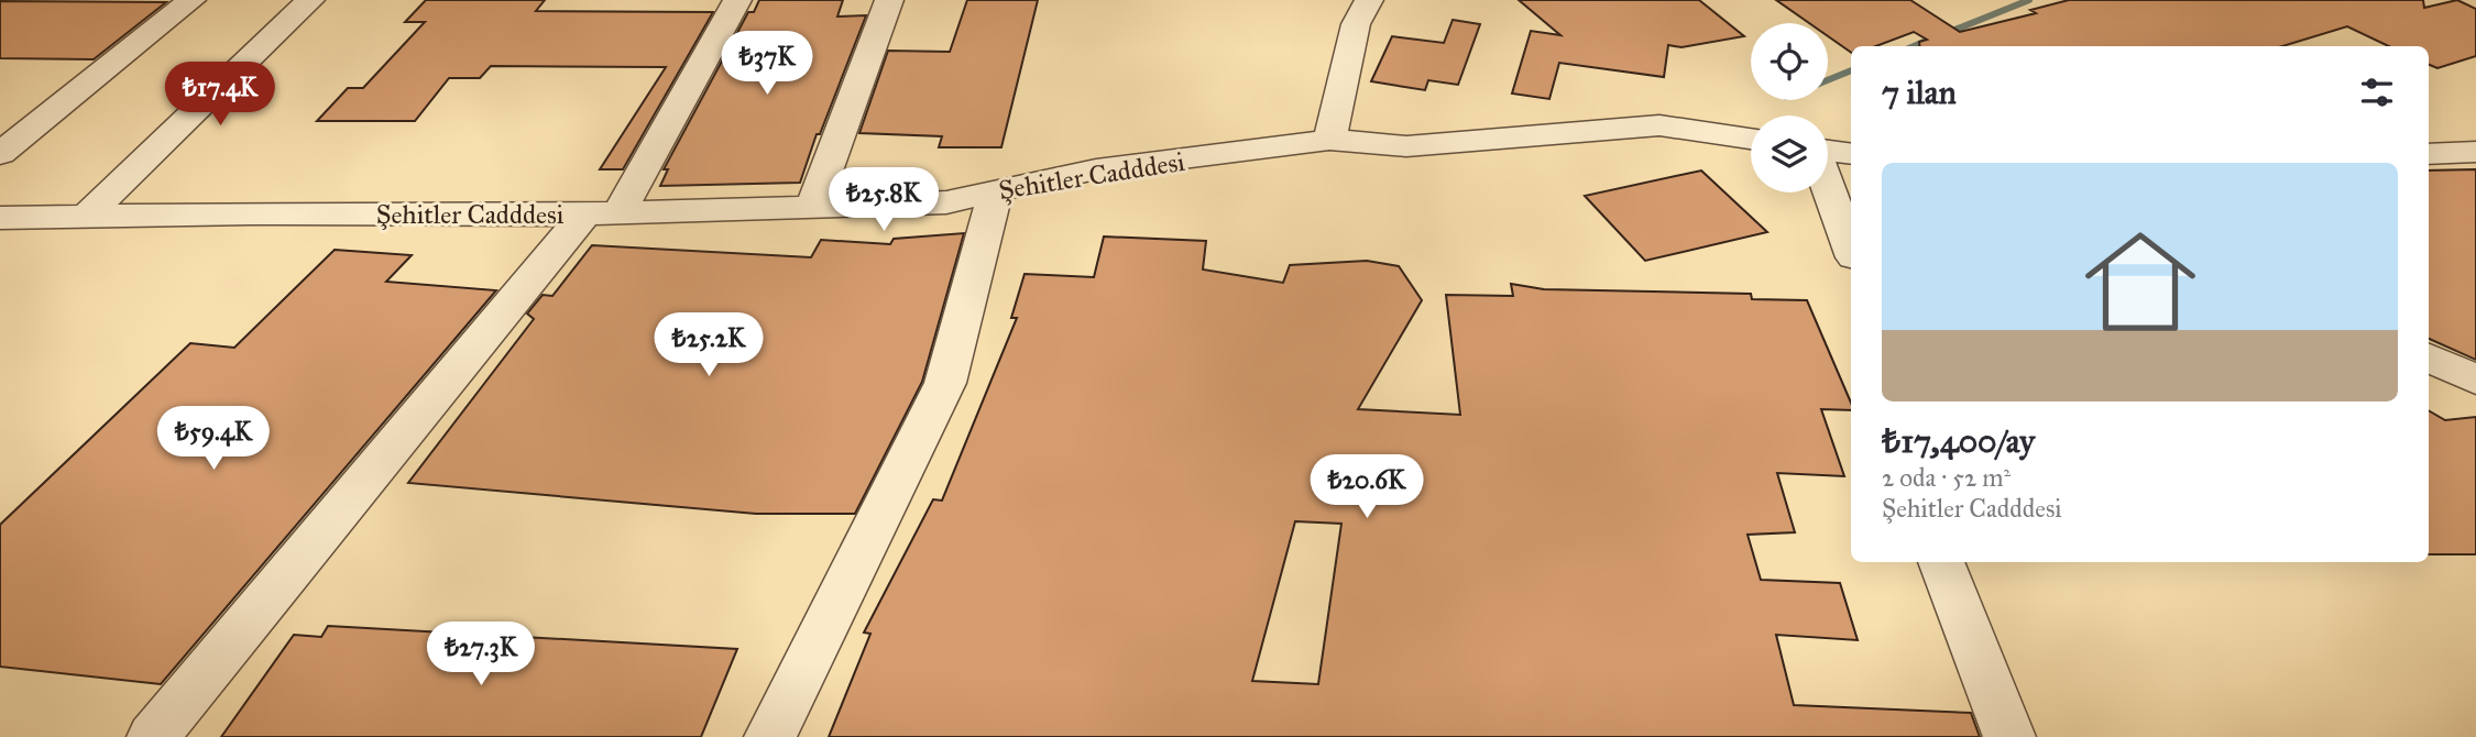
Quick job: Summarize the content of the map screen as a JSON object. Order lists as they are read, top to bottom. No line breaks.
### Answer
{"streets":{"street":["Şehitler Cadddesi"]},"page":{"price":["₺37K","₺17.4K","₺25.8K","₺25.2K","₺59.4K","₺20.6K","₺27.3K"],"heading":"7 ilan","list":[{"name":"₺17,400/ay","note":"2 oda · 52 m² · Şehitler Cadddesi"}]}}
